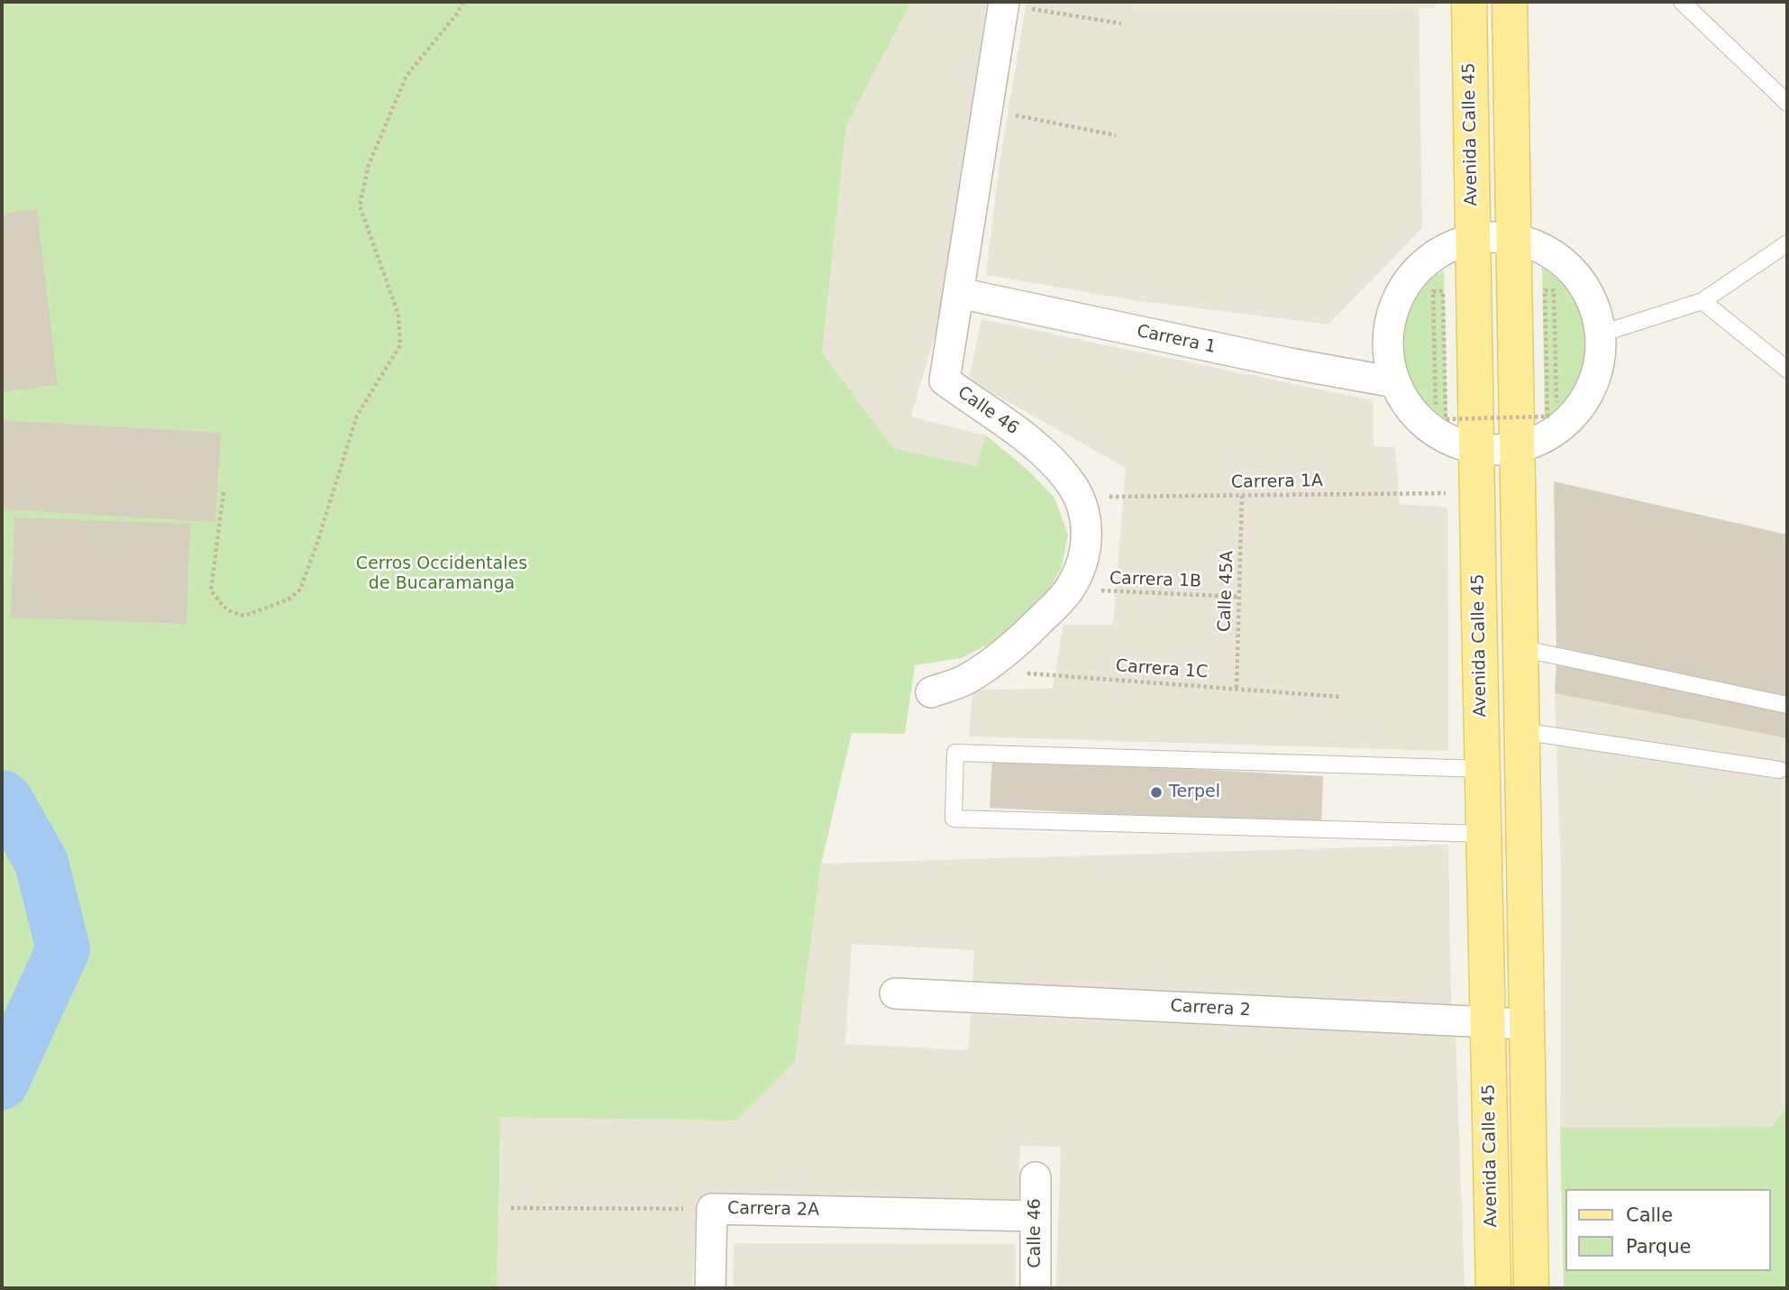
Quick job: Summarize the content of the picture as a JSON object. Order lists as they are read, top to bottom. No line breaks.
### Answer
{"streets":{"main road":["Avenida Calle 45"],"street":["Carrera 1","Calle 46","Carrera 2","Carrera 2A"],"path":["Carrera 1A","Carrera 1B","Calle 45A","Carrera 1C"]},"crossings":[["Avenida Calle 45","Carrera 1A"],["Avenida Calle 45","Carrera 2"],["Carrera 1","Calle 46"],["Calle 46","Carrera 1A"],["Calle 46","Carrera 1B"],["Calle 46","Carrera 1C"],["Calle 46","Carrera 2A"],["Carrera 1A","Calle 45A"],["Carrera 1B","Calle 45A"],["Calle 45A","Carrera 1C"]],"parks":["Cerros Occidentales de Bucaramanga"],"places":["Terpel"],"legend":["Calle","Parque"]}
